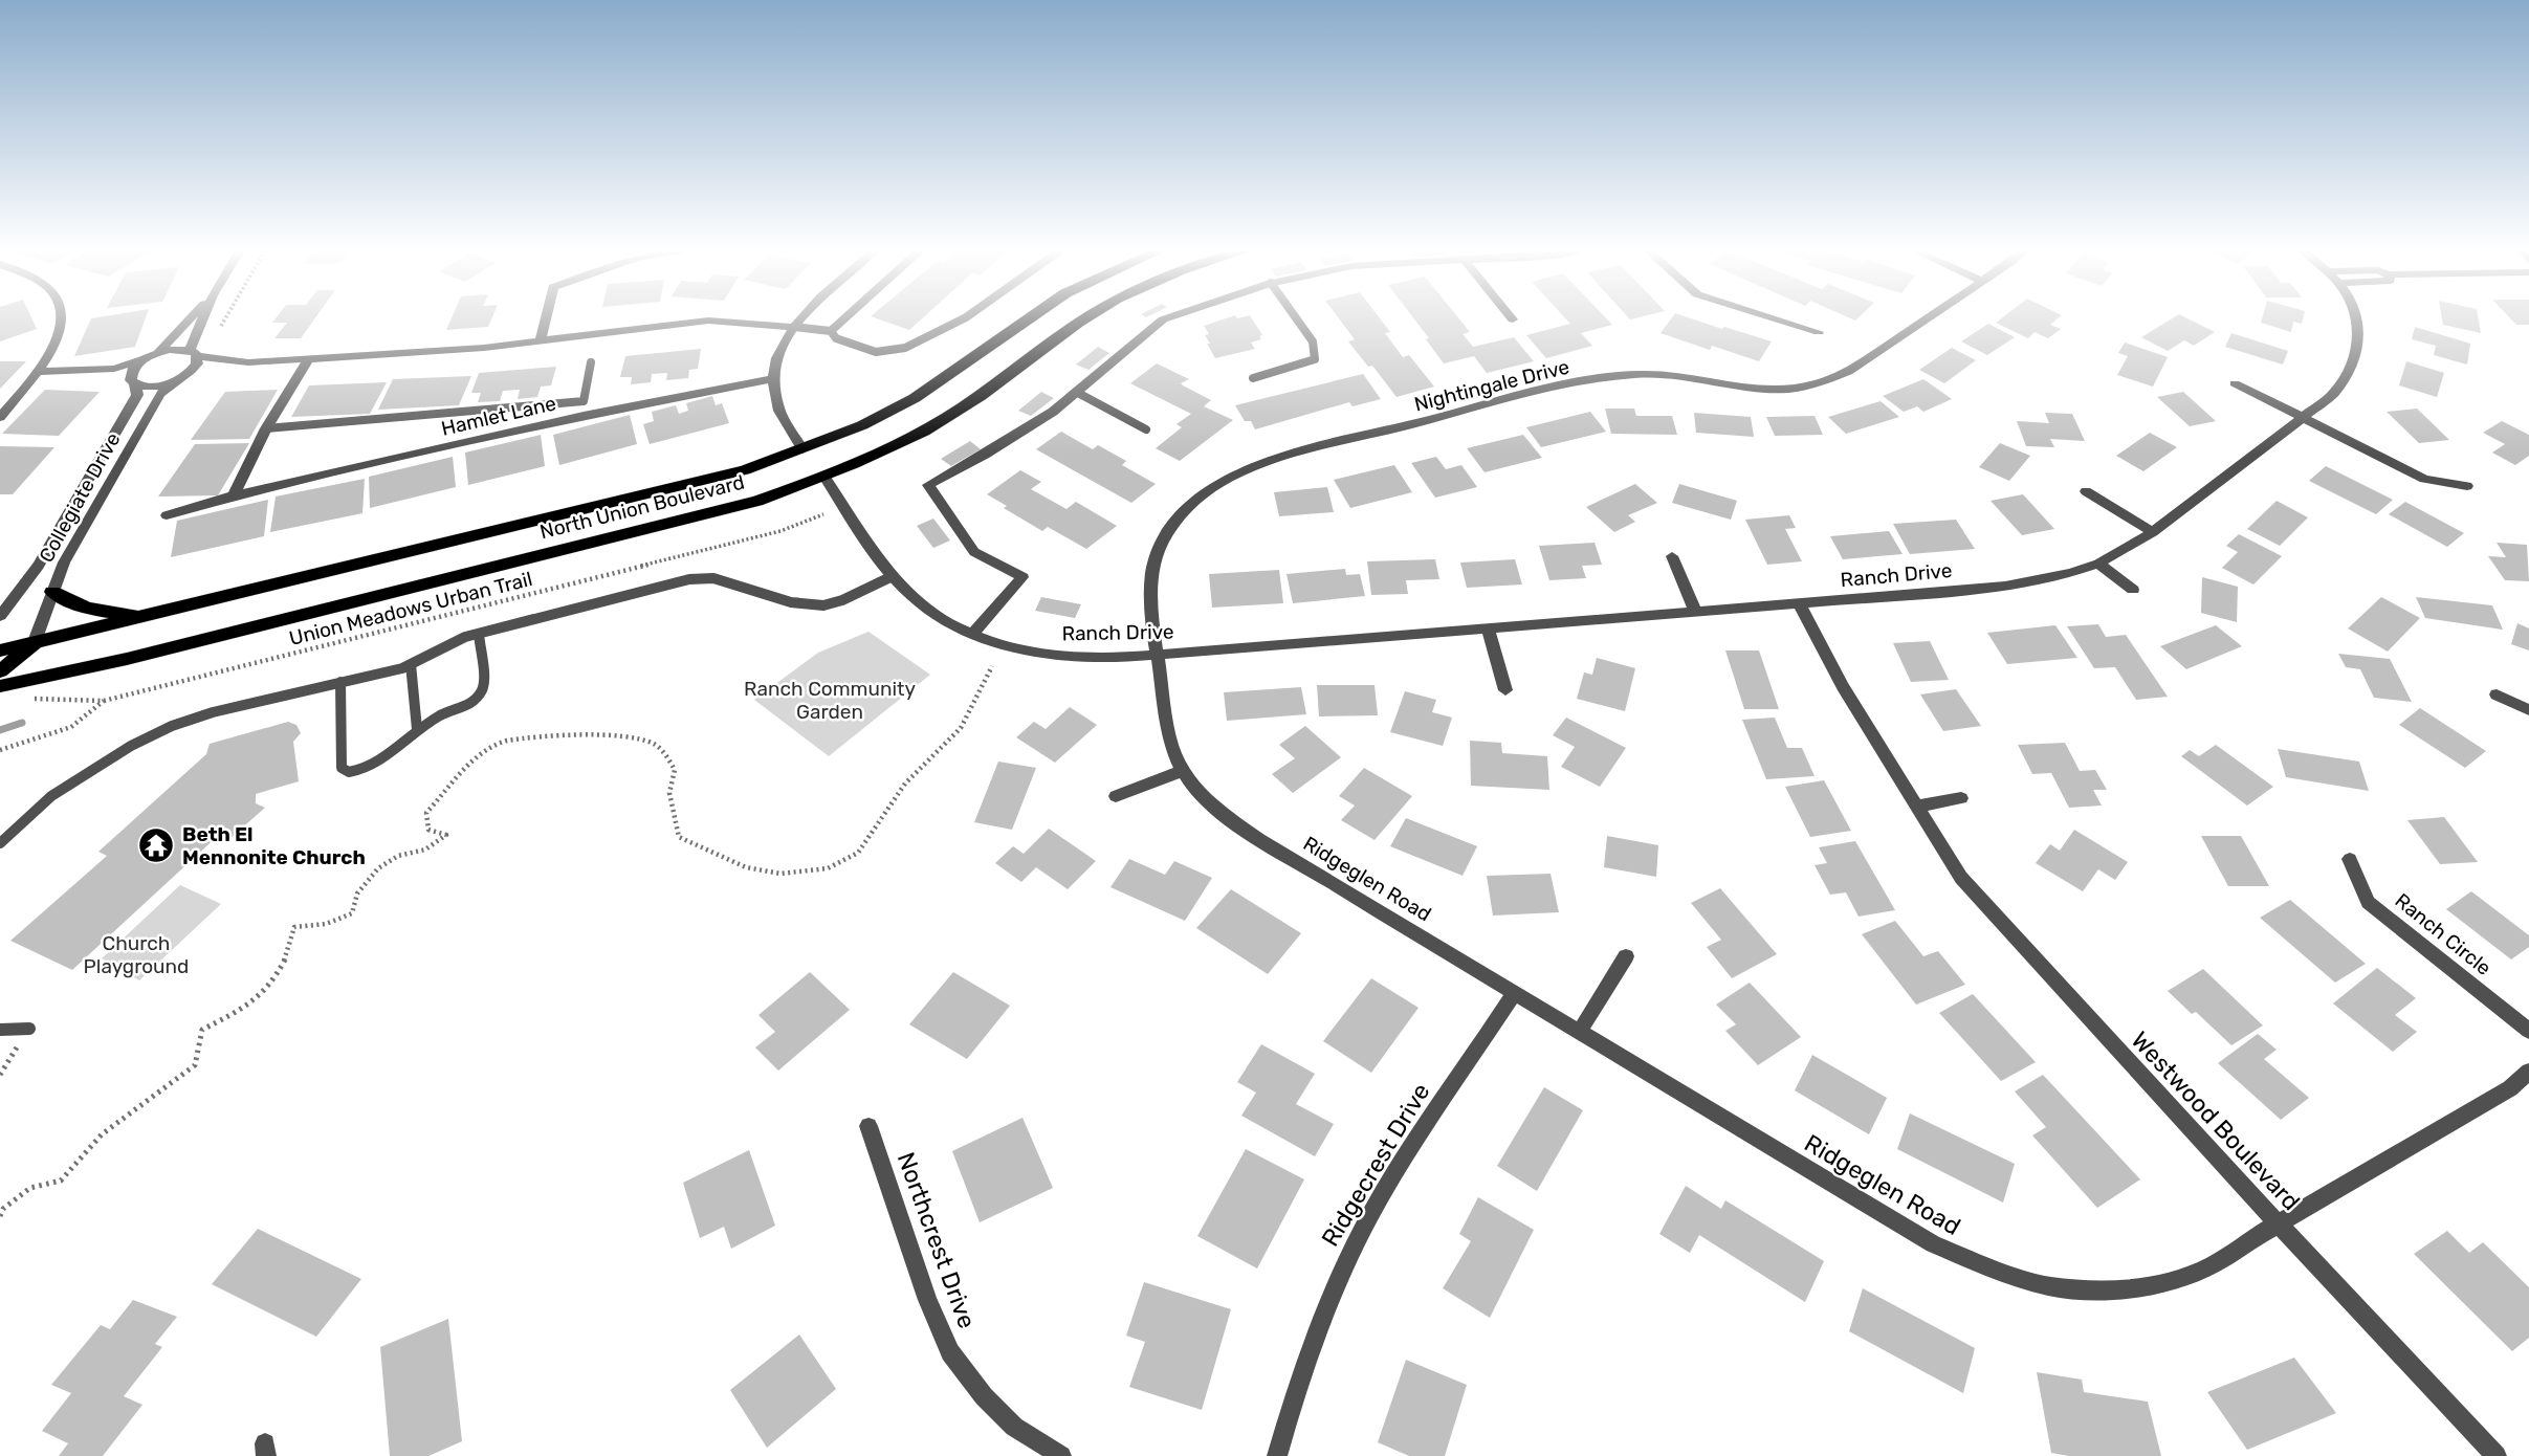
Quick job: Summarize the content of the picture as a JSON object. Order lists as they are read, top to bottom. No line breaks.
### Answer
{"streets":{"main road":["North Union Boulevard"],"street":["Nightingale Drive","Hamlet Lane","Collegiate Drive","Ranch Drive","Ridgeglen Road","Ranch Circle","Westwood Boulevard","Ridgecrest Drive","Northcrest Drive"],"path":["Union Meadows Urban Trail"]},"crossings":[["Nightingale Drive","Ranch Drive"],["Nightingale Drive","Ridgeglen Road"],["Collegiate Drive","North Union Boulevard"],["North Union Boulevard","Ranch Drive"],["Ranch Drive","Ridgeglen Road"],["Ranch Drive","Westwood Boulevard"],["Ridgeglen Road","Westwood Boulevard"],["Ridgeglen Road","Ridgecrest Drive"]],"parks":["Ranch Community Garden","Church Playground"],"places":{"temple":["Beth El Mennonite Church"]}}
